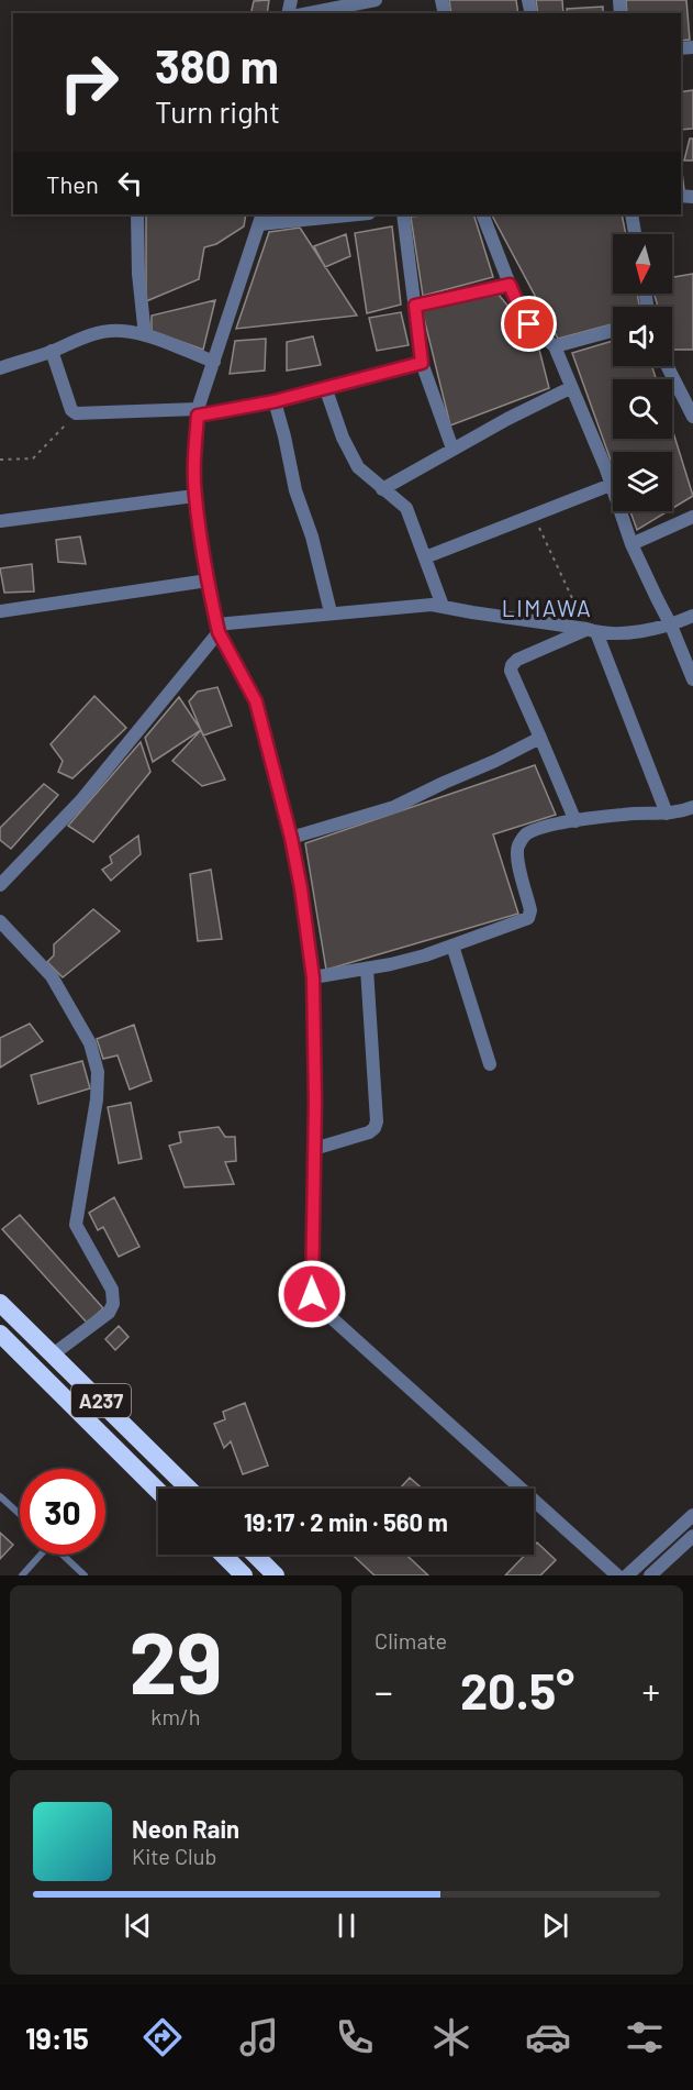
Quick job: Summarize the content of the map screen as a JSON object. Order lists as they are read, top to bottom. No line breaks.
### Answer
{"streets":{"highway":["A237"]},"districts":["LIMAWA"],"north":"bottom","page":{"turn":["380 m","Turn right"],"then":"Then","limit":"30","trip":"19:17 · 2 min · 560 m","tile":[["29","km/h"],"Climate"],"heat":["−","20.5°","+"],"song":["Neon Rain","Kite Club"],"tabs":"19:15"}}
